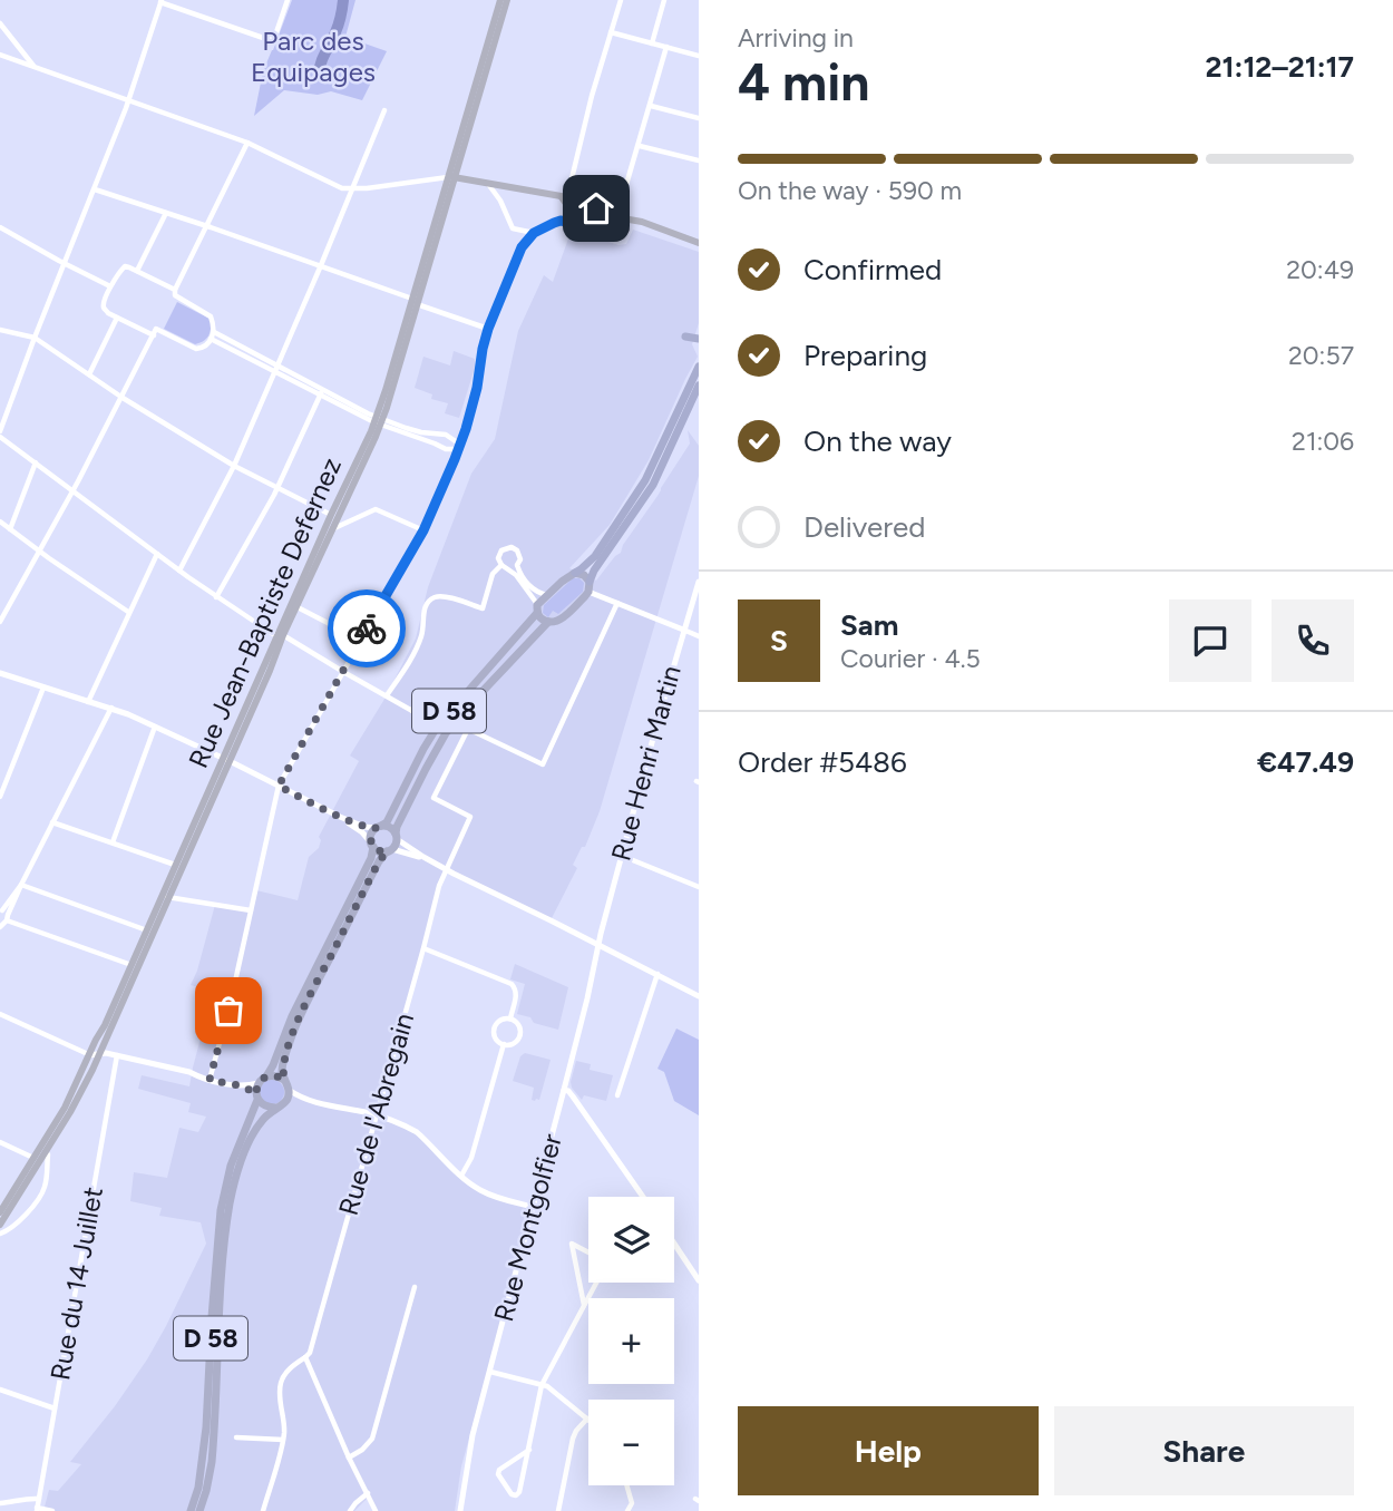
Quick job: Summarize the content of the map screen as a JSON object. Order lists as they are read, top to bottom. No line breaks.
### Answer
{"streets":{"main road":["Rue Jean-Baptiste Defernez","D 58"],"street":["Rue Henri Martin","Rue de l'Abregain","Rue Montgolfier","Rue du 14 Juillet"]},"crossings":[["Rue Henri Martin","Rue Montgolfier"]],"parks":["Parc des Equipages"],"page":{"heading":["4 min","Arriving in","21:12–21:17"],"panel":["Sam","Courier · 4.5","Order #5486","€47.49"],"bar":"On the way · 590 m","list":[["Confirmed","20:49"],["Preparing","20:57"],["On the way","21:06"],"Delivered"],"round":"S","map_buttons":["+","−"],"buttons":["Help","Share"]}}
